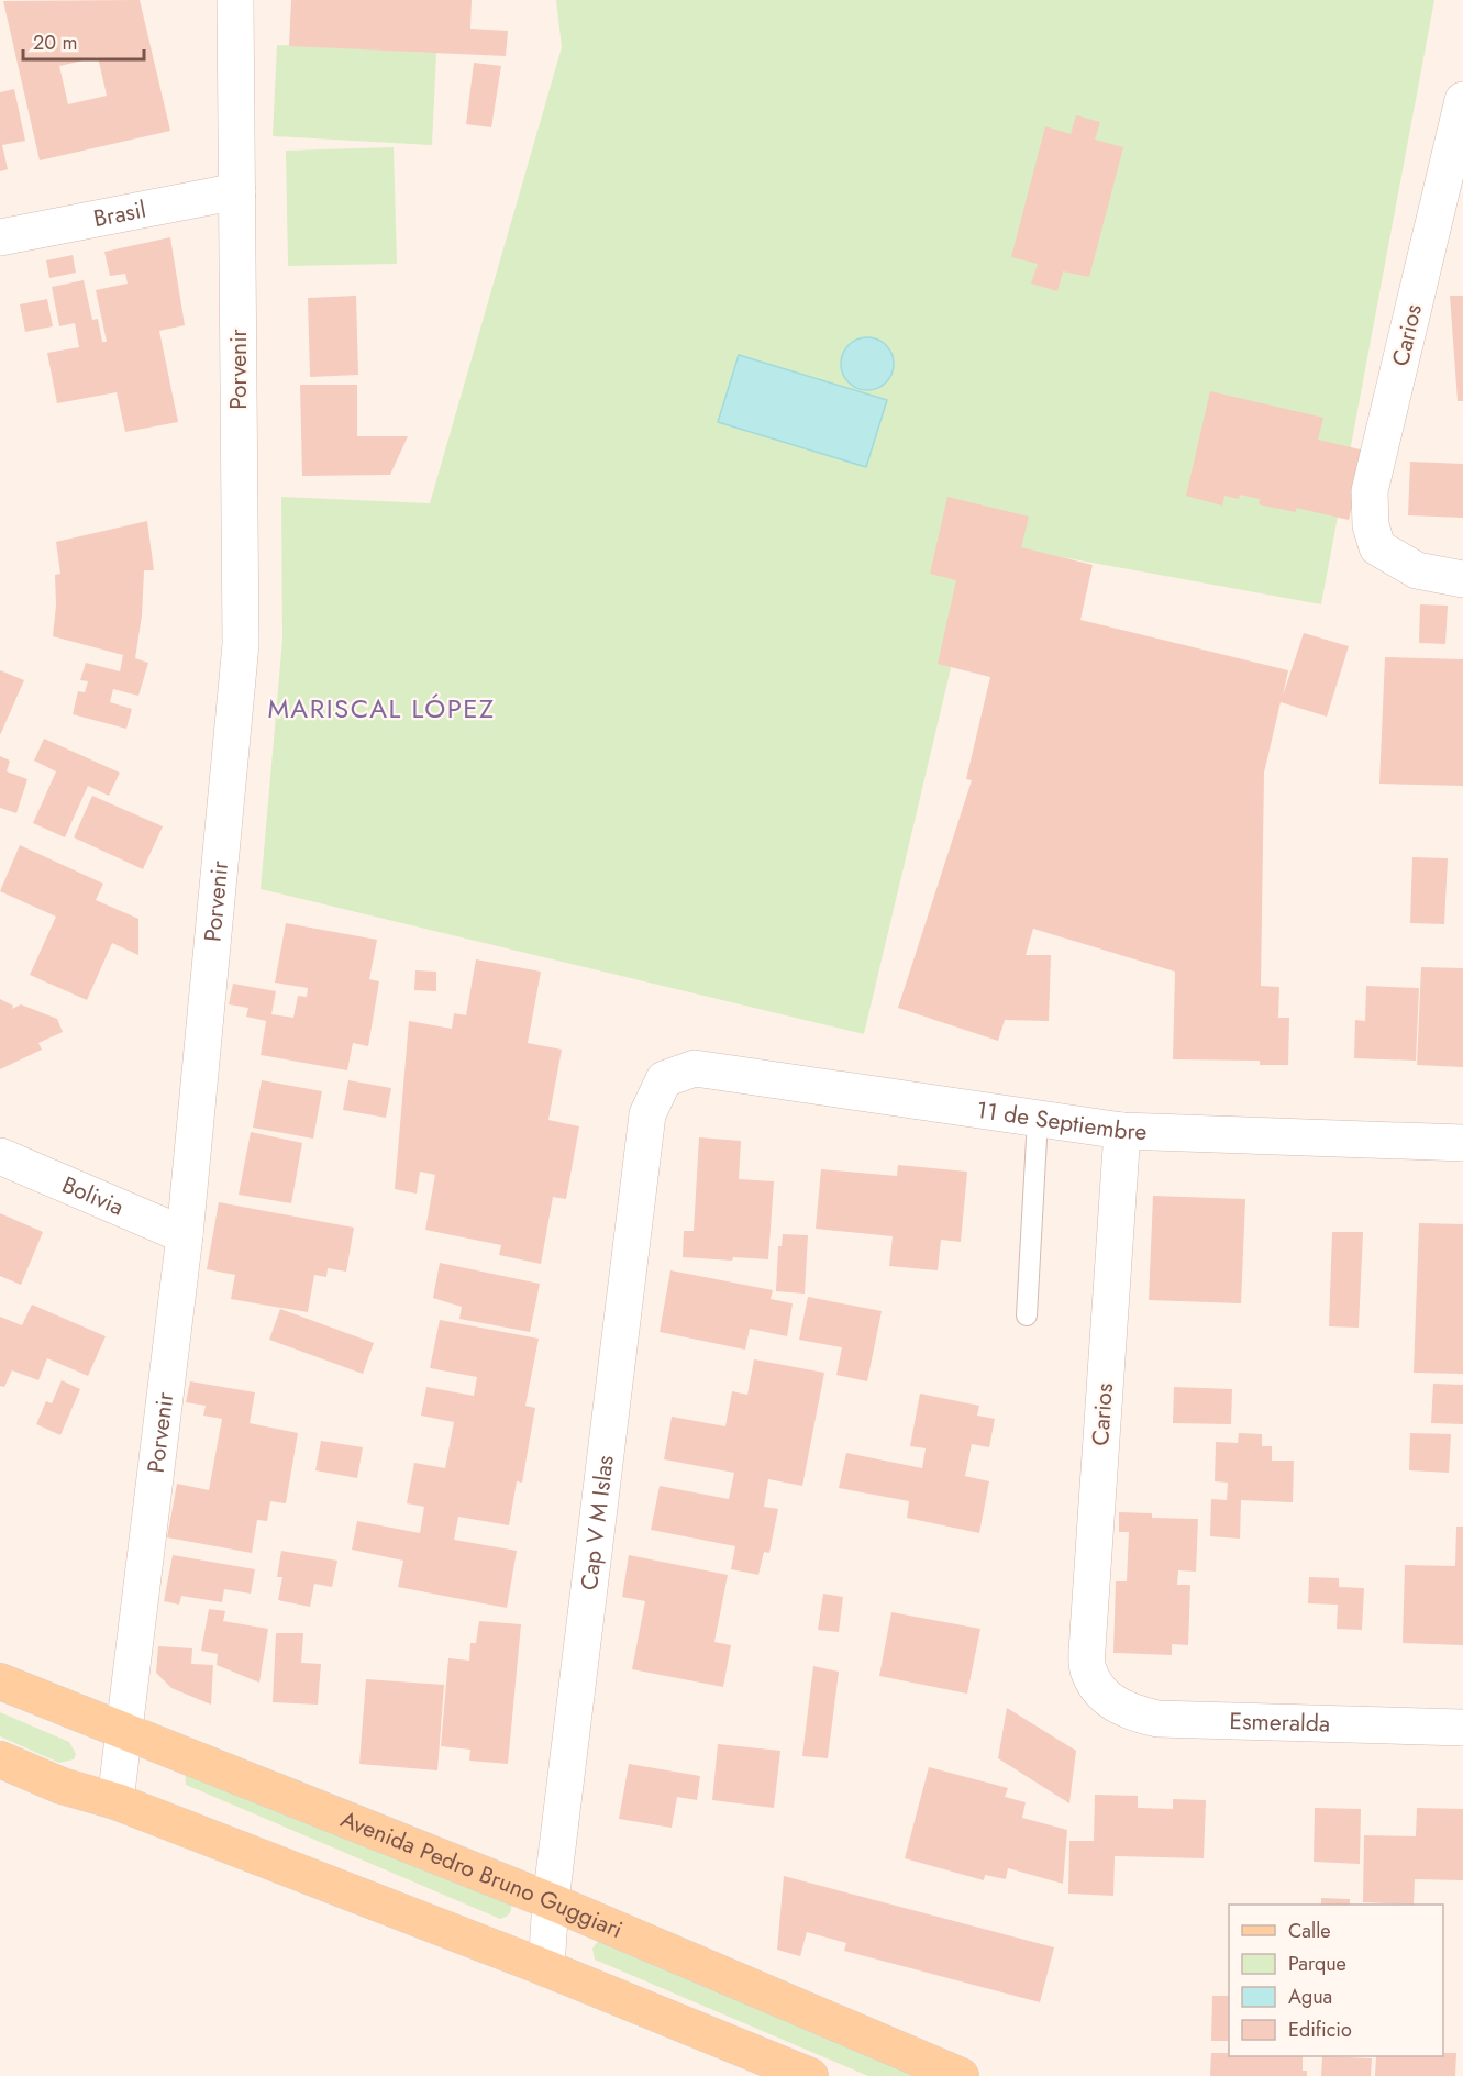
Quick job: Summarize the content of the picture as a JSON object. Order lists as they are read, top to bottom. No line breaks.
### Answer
{"streets":{"main road":["Avenida Pedro Bruno Guggiari"],"street":["Brasil","Carios","Porvenir","11 de Septiembre","Bolivia","Cap V M Islas","Esmeralda"]},"crossings":[["Brasil","Porvenir"],["Carios","11 de Septiembre"],["Carios","Esmeralda"],["Porvenir","Bolivia"],["Porvenir","Avenida Pedro Bruno Guggiari"],["11 de Septiembre","Cap V M Islas"],["Cap V M Islas","Avenida Pedro Bruno Guggiari"]],"districts":["MARISCAL LÓPEZ"],"legend":["Calle","Parque","Agua","Edificio"],"scale_bar":"20 m"}
